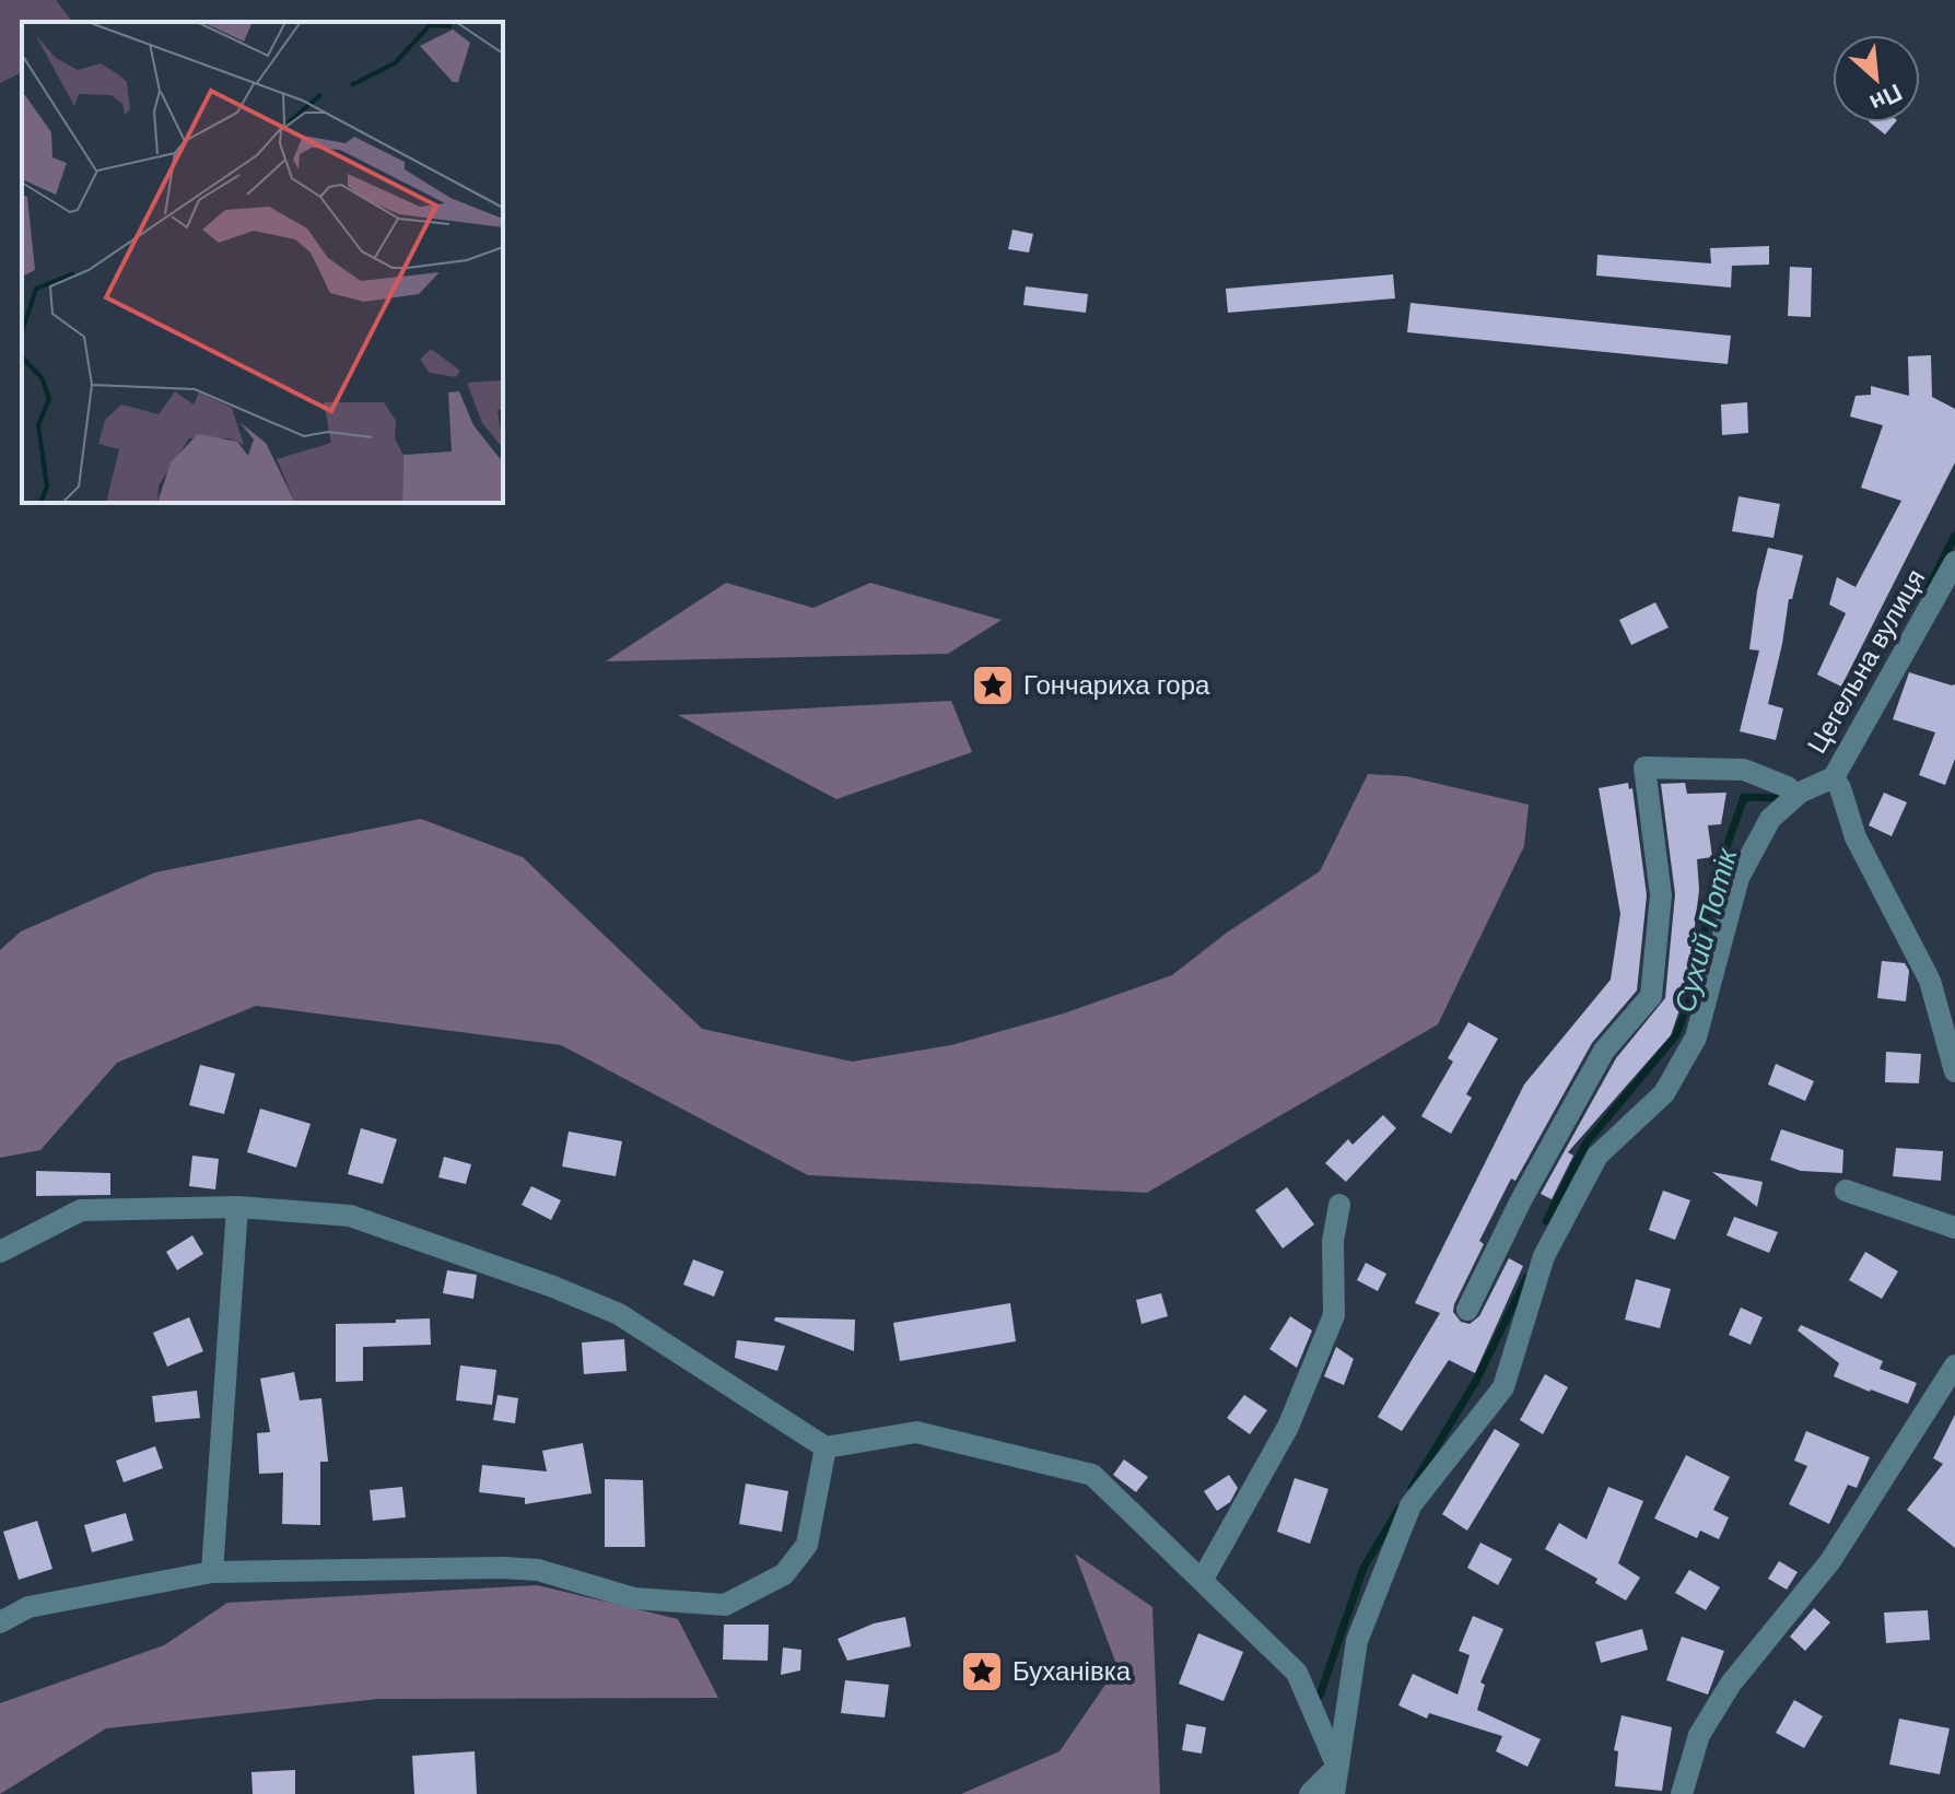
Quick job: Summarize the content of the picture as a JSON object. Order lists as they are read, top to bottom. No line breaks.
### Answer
{"streets":{"street":["Цегельна вулиця"]},"water":["Сухий Потік"],"places":{"place":["Гончариха гора","Буханівка"]},"north":"bottom right"}
